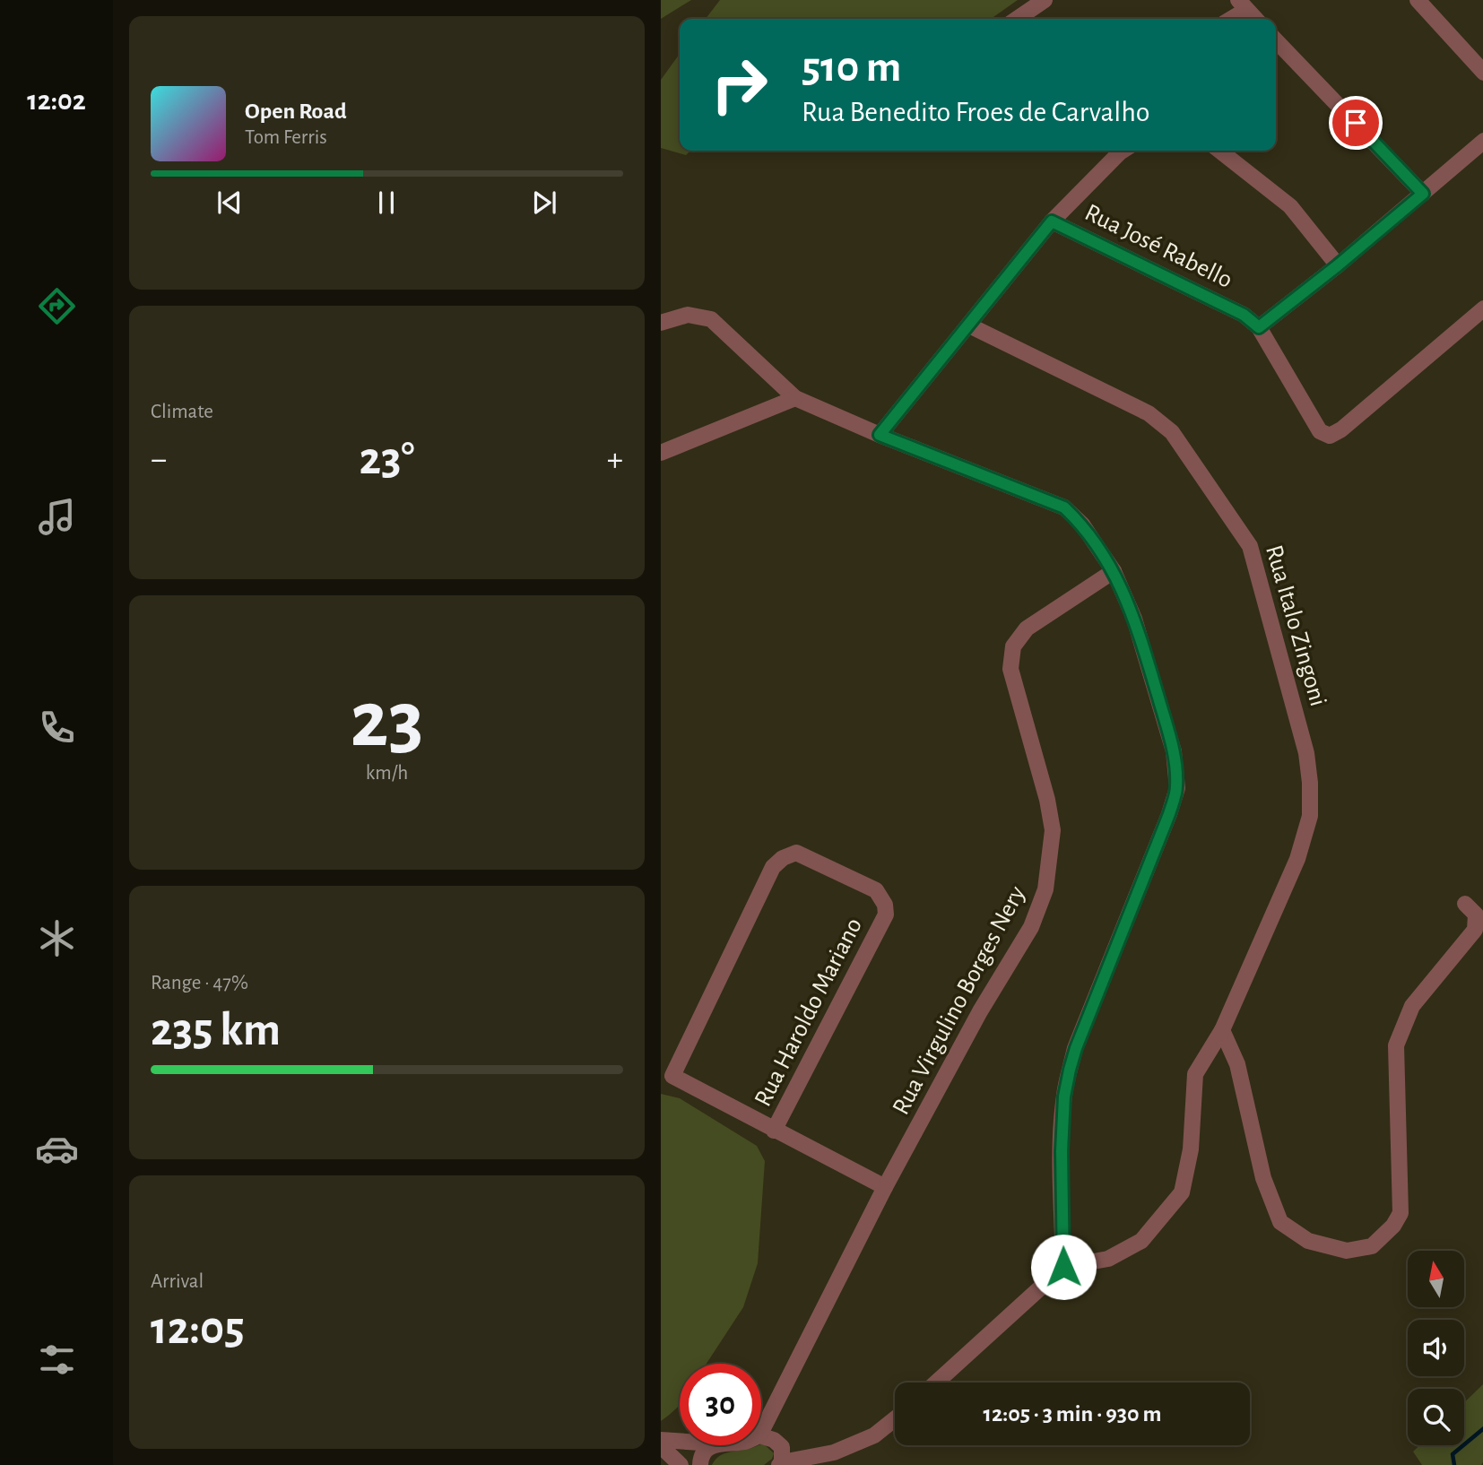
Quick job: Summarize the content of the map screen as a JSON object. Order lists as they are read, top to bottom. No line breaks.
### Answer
{"streets":{"street":["Rua José Rabello","Rua Italo Zingoni","Rua Virgulino Borges Nery","Rua Haroldo Mariano"]},"north":"top","page":{"tabs":"12:02","turn":["510 m","Rua Benedito Froes de Carvalho"],"song":["Open Road","Tom Ferris"],"tile":["Climate",["23","km/h"],["Range · 47%","235 km"],["Arrival","12:05"]],"heat":["−","23°","+"],"limit":"30","trip":"12:05 · 3 min · 930 m"}}
